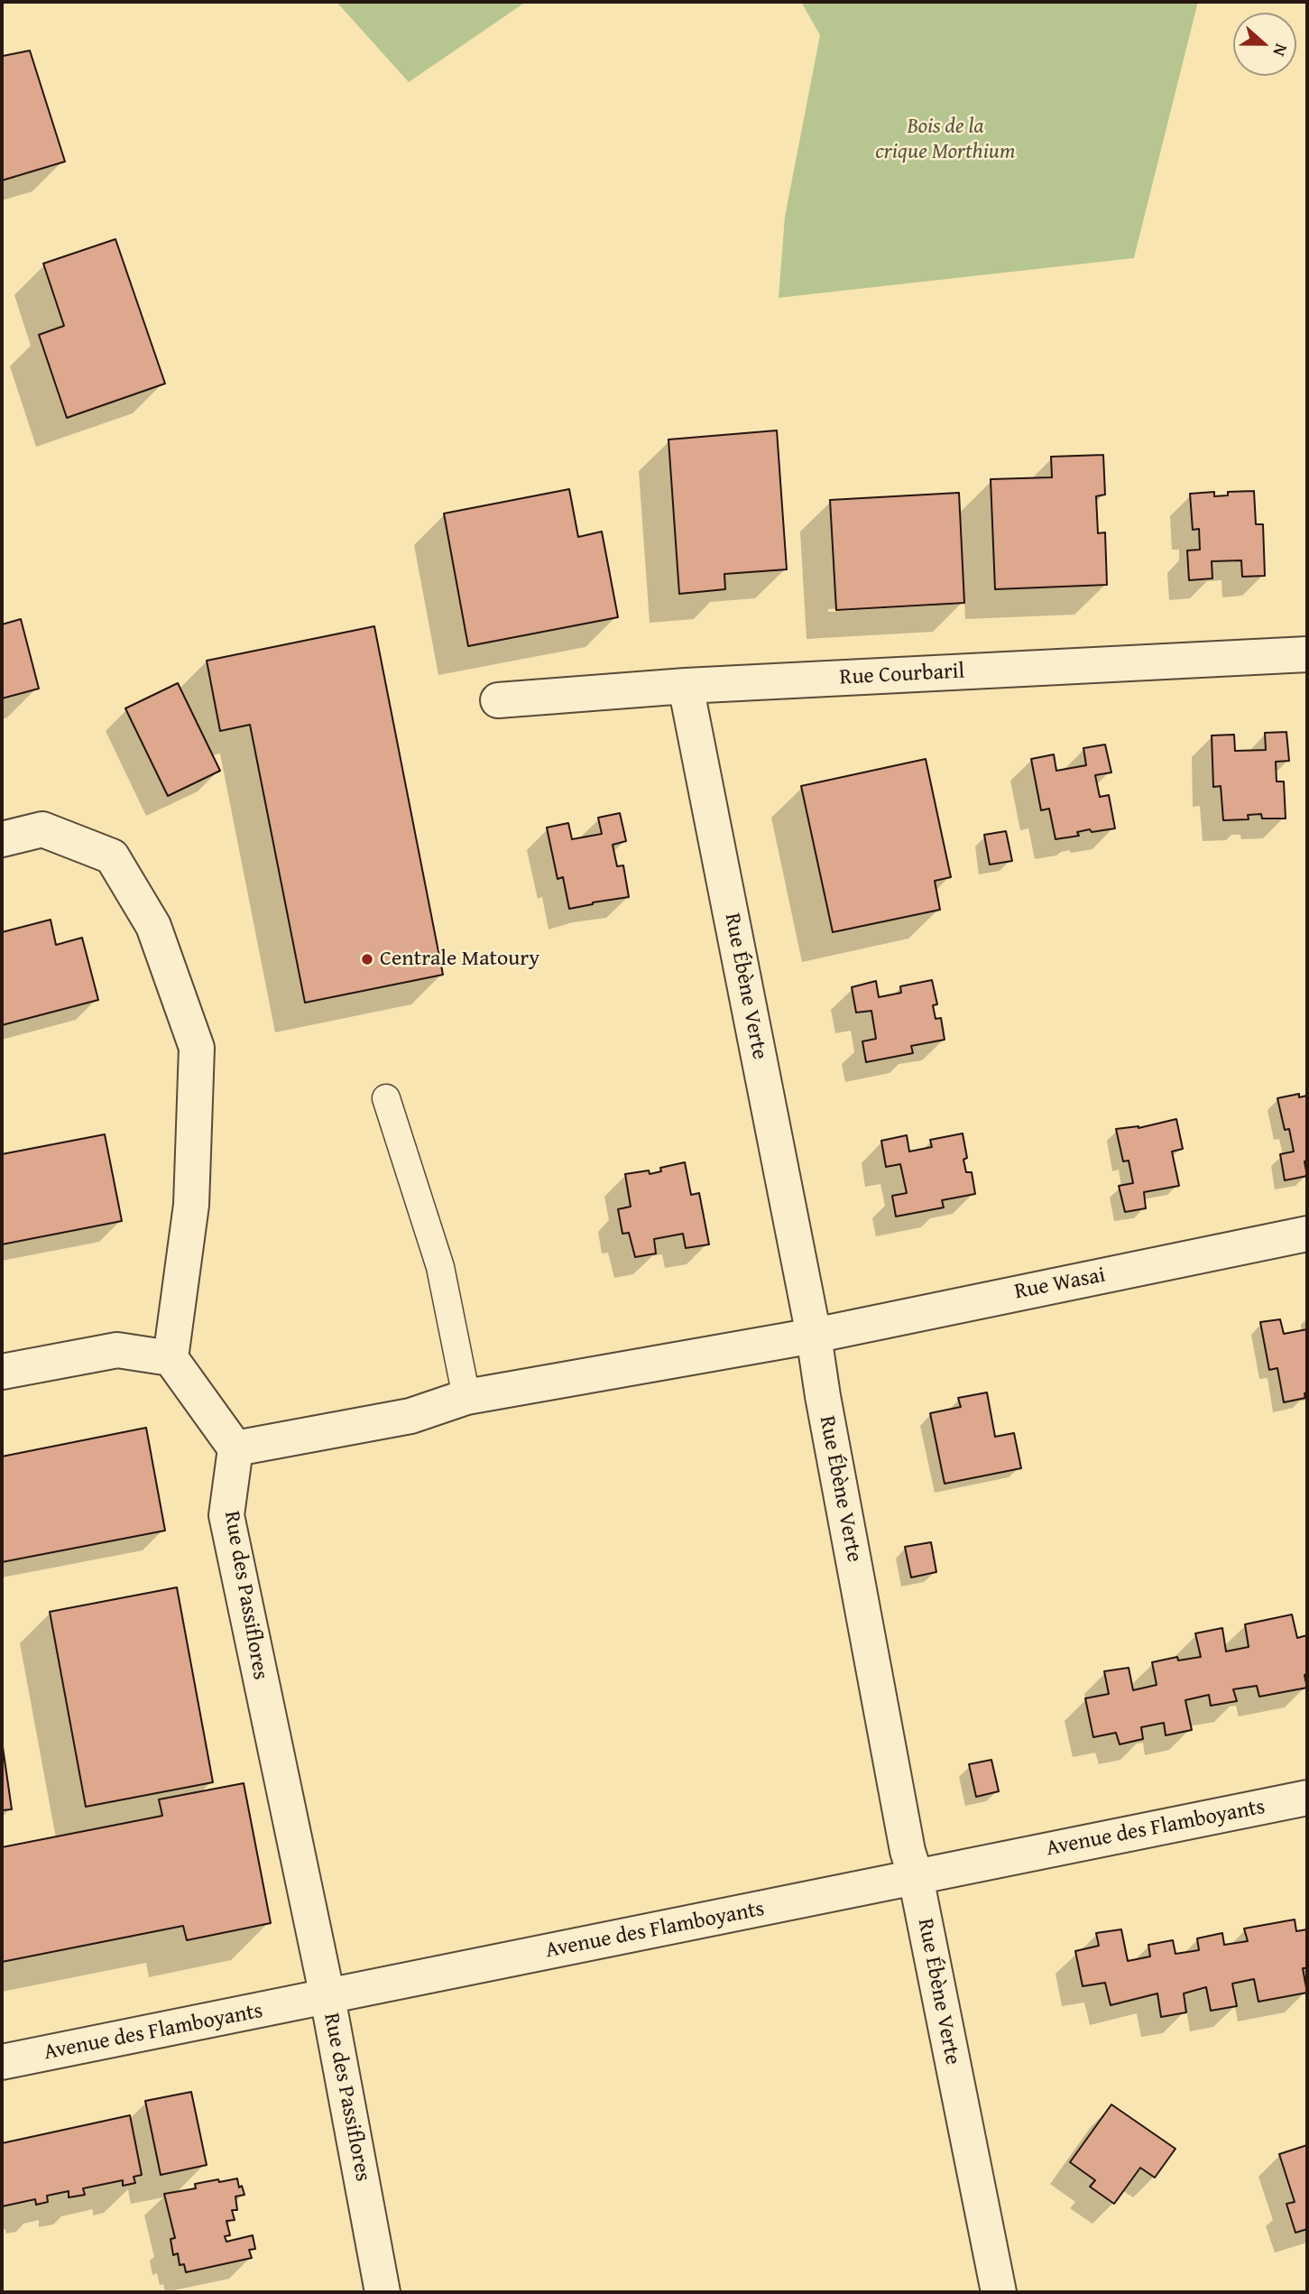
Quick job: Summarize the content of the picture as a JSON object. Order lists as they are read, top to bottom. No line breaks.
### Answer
{"streets":{"street":["Rue Courbaril","Rue Ébène Verte","Rue Wasai","Rue des Passiflores","Avenue des Flamboyants"]},"crossings":[["Rue Courbaril","Rue Ébène Verte"],["Rue Ébène Verte","Rue Wasai"],["Rue Ébène Verte","Avenue des Flamboyants"],["Rue Wasai","Rue des Passiflores"],["Rue des Passiflores","Avenue des Flamboyants"]],"parks":["Bois de la crique Morthium"],"places":["Centrale Matoury"],"north":"right"}
